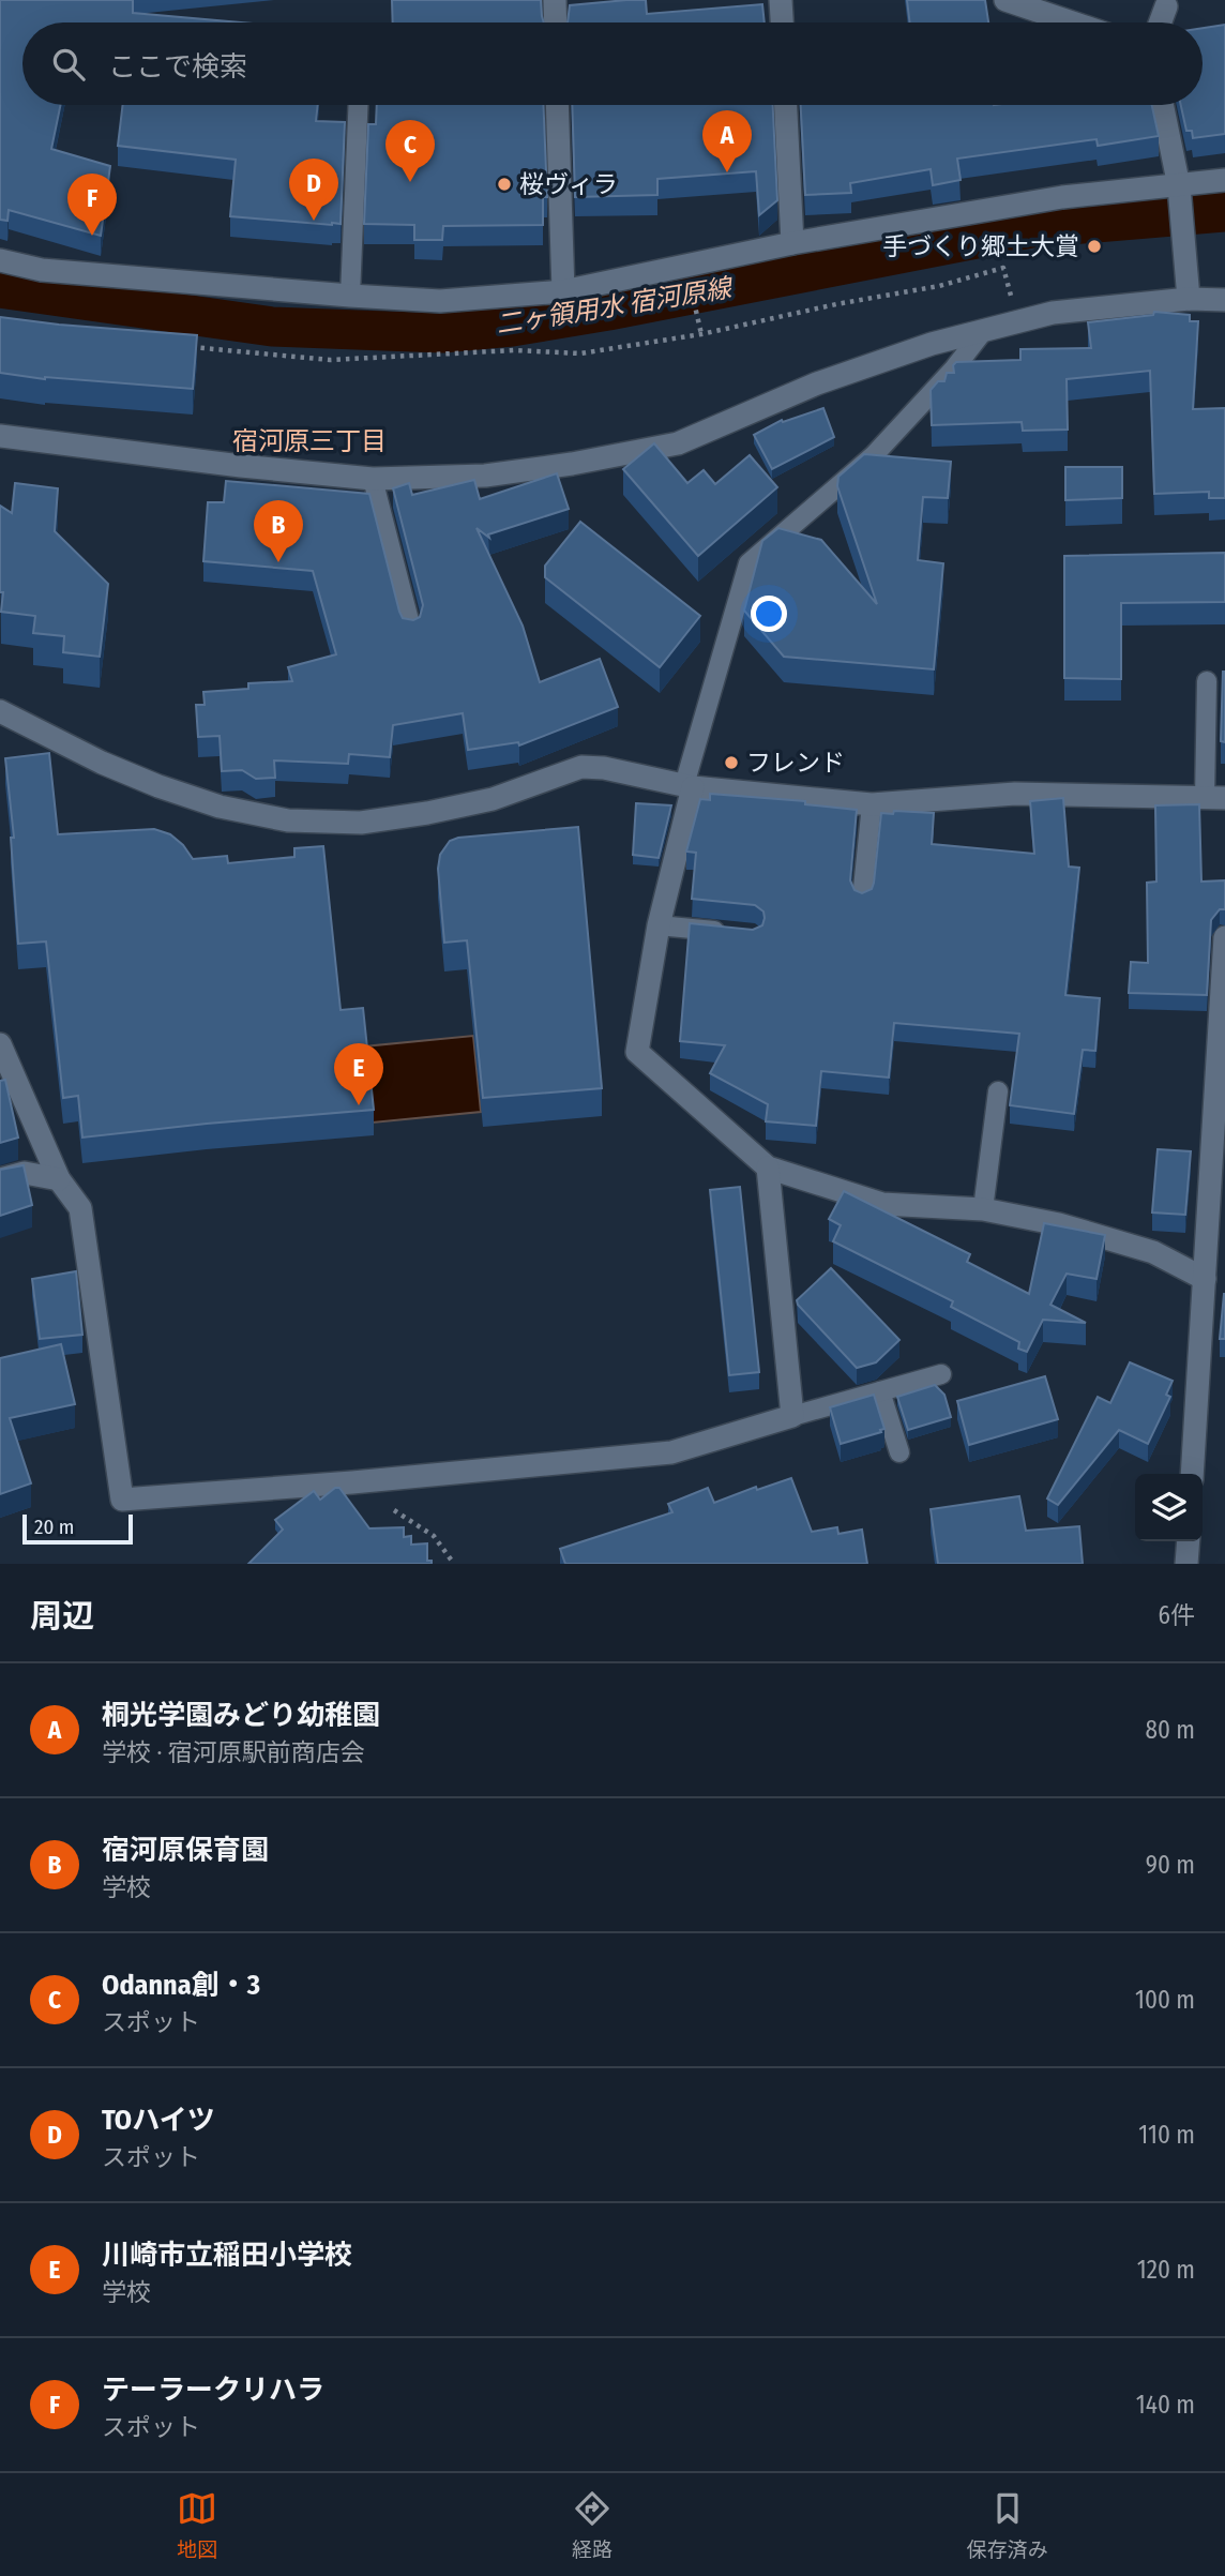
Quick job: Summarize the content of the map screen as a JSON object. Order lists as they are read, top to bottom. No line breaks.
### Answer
{"districts":["宿河原三丁目"],"water":["二ヶ領用水 宿河原線"],"places":["桜ヴィラ","手づくり郷土大賞","フレンド"],"scale_bar":"20 m","page":{"search":"ここで検索","pins":["A","C","D","F","B","E"],"scale":"20 m","heading":["周辺","6件"],"list":[{"mark":"A","name":"桐光学園みどり幼稚園","note":"学校 · 宿河原駅前商店会","value":"80 m"},{"mark":"B","name":"宿河原保育園","note":"学校","value":"90 m"},{"mark":"C","name":"Odanna創・3","note":"スポット","value":"100 m"},{"mark":"D","name":"TOハイツ","note":"スポット","value":"110 m"},{"mark":"E","name":"川崎市立稲田小学校","note":"学校","value":"120 m"},{"mark":"F","name":"テーラークリハラ","note":"スポット","value":"140 m"}],"nav":["地図","経路","保存済み"]}}
